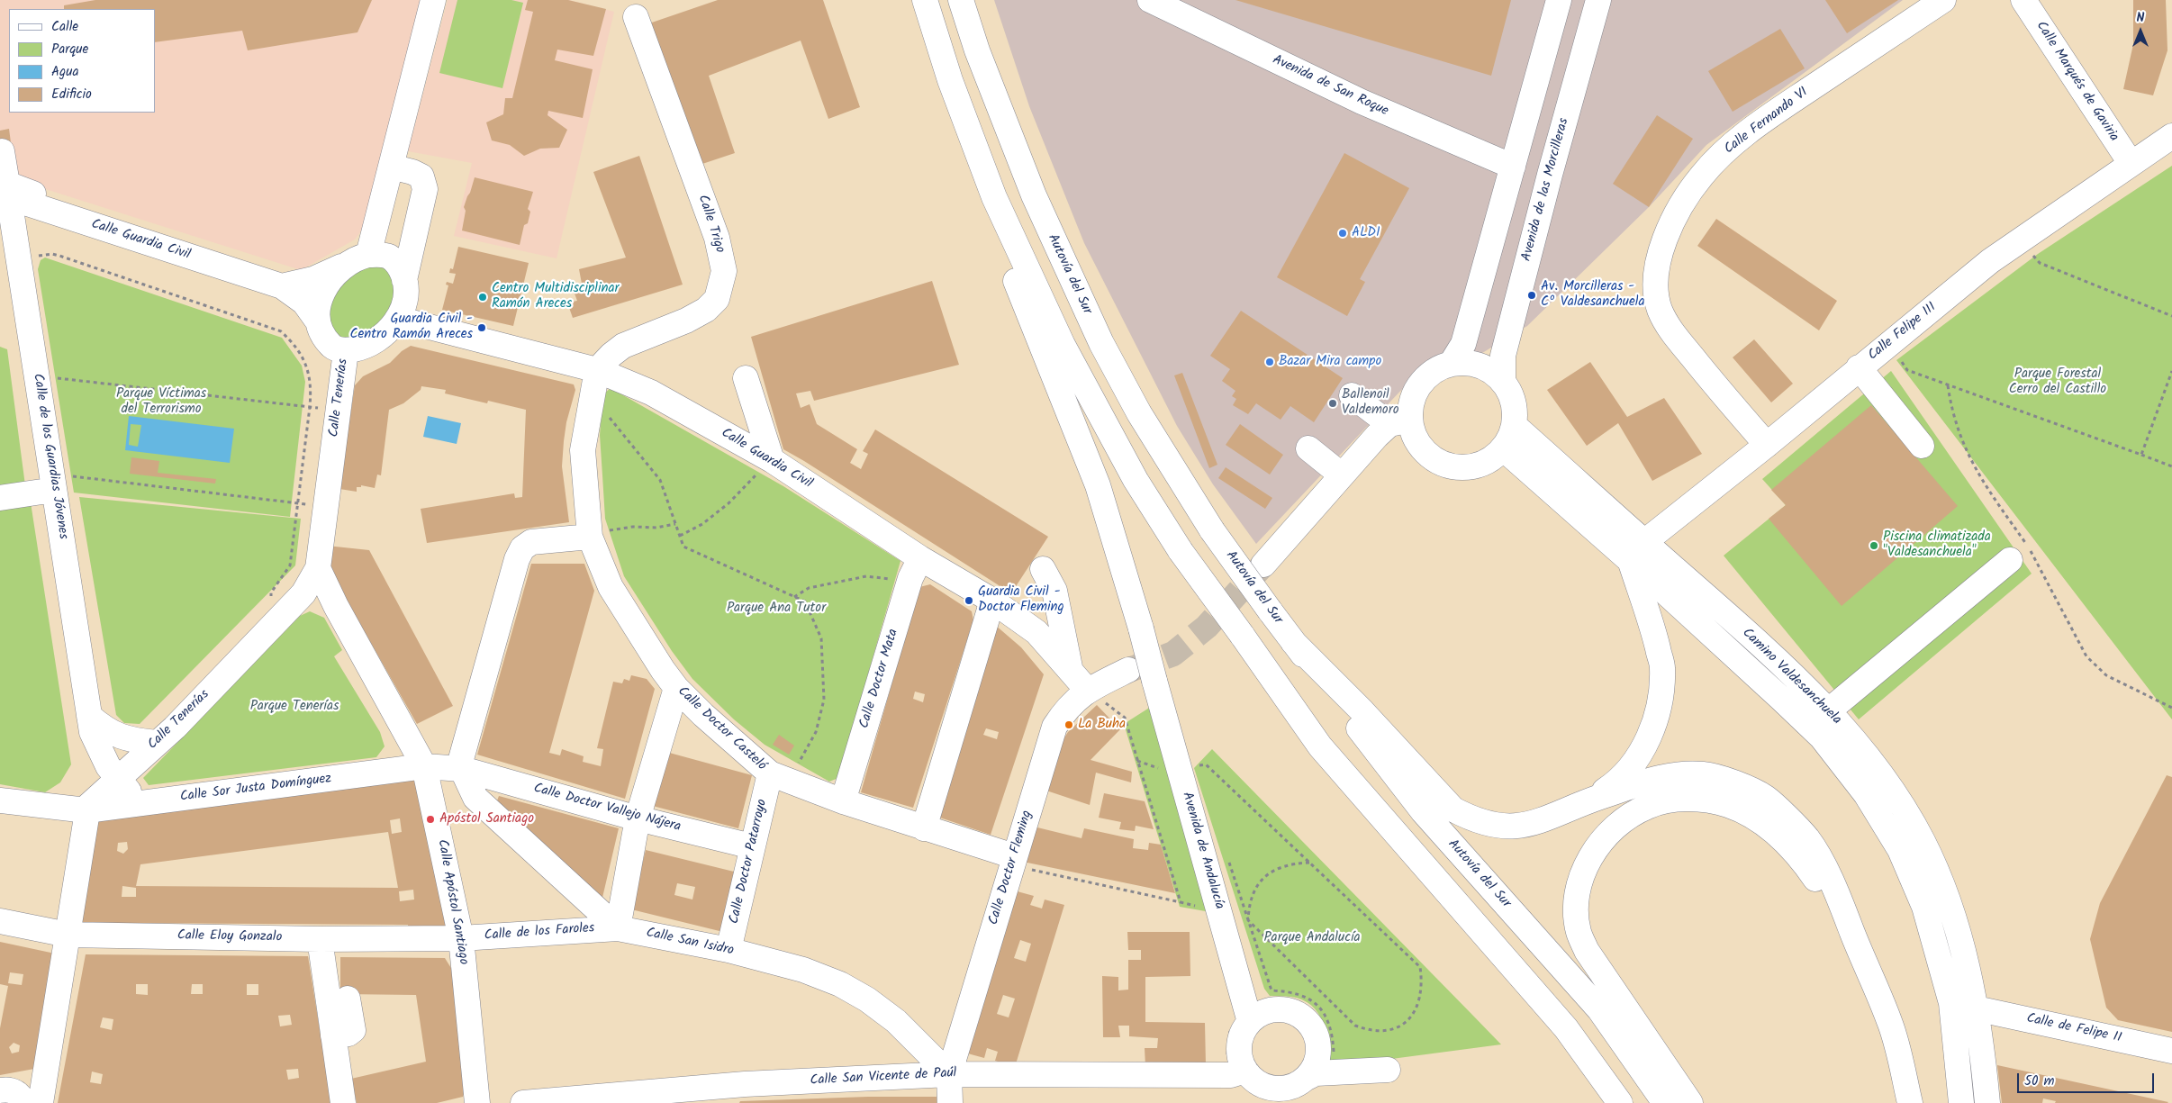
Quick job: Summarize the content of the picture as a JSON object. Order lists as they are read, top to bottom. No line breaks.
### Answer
{"streets":{"main road":["Calle Marqués de Gaviria","Avenida de San Roque","Calle Fernando VI","Avenida de las Morcilleras","Calle Trigo","Calle Guardia Civil","Autovía del Sur","Calle Felipe III","Calle Tenerías","Calle de los Guardias Jóvenes","Camino Valdesanchuela","Calle Doctor Mata","Calle Doctor Casteló","Calle Sor Justa Domínguez","Calle Doctor Vallejo Nájera","Avenida de Andalucía","Calle Doctor Patarroyo","Calle Doctor Fleming","Calle Apóstol Santiago","Calle de los Faroles","Calle Eloy Gonzalo","Calle San Isidro","Calle de Felipe II","Calle San Vicente de Paúl"]},"crossings":[["Calle Marqués de Gaviria","Calle Felipe III"],["Calle Fernando VI","Calle Felipe III"],["Avenida de las Morcilleras","Camino Valdesanchuela"],["Calle Trigo","Calle Guardia Civil"],["Calle Trigo","Calle Doctor Casteló"],["Calle Guardia Civil","Calle Tenerías"],["Calle Guardia Civil","Calle de los Guardias Jóvenes"],["Calle Guardia Civil","Calle Doctor Mata"],["Calle Guardia Civil","Calle Doctor Casteló"],["Calle Guardia Civil","Calle Doctor Fleming"],["Calle Felipe III","Camino Valdesanchuela"],["Calle Tenerías","Calle de los Guardias Jóvenes"],["Calle Tenerías","Calle Sor Justa Domínguez"],["Calle Tenerías","Calle Apóstol Santiago"],["Calle de los Guardias Jóvenes","Calle Sor Justa Domínguez"],["Camino Valdesanchuela","Calle de Felipe II"],["Calle Doctor Mata","Calle Doctor Casteló"],["Calle Doctor Casteló","Calle Doctor Patarroyo"],["Calle Doctor Casteló","Calle Doctor Fleming"],["Calle Sor Justa Domínguez","Calle Doctor Vallejo Nájera"],["Calle Sor Justa Domínguez","Calle Apóstol Santiago"],["Calle Doctor Vallejo Nájera","Calle Doctor Patarroyo"],["Calle Doctor Vallejo Nájera","Calle Apóstol Santiago"],["Avenida de Andalucía","Calle San Vicente de Paúl"],["Calle Doctor Patarroyo","Calle San Isidro"],["Calle Doctor Fleming","Calle San Isidro"],["Calle Doctor Fleming","Calle San Vicente de Paúl"],["Calle Apóstol Santiago","Calle de los Faroles"],["Calle Apóstol Santiago","Calle Eloy Gonzalo"],["Calle de los Faroles","Calle Eloy Gonzalo"],["Calle de los Faroles","Calle San Isidro"],["Calle San Isidro","Calle San Vicente de Paúl"]],"parks":["Parque Forestal Cerro del Castillo","Parque Víctimas del Terrorismo","Parque Ana Tutor","Parque Tenerías","Parque Andalucía"],"places":["ALDI","Av. Morcilleras - Cº Valdesanchuela","Centro Multidisciplinar Ramón Areces","Guardia Civil - Centro Ramón Areces","Bazar Mira campo","Ballenoil Valdemoro","Piscina climatizada \"Valdesanchuela\"","Guardia Civil - Doctor Fleming","La Buha","Apóstol Santiago"],"legend":["Calle","Parque","Agua","Edificio"],"scale_bar":"50 m","north":"top"}
